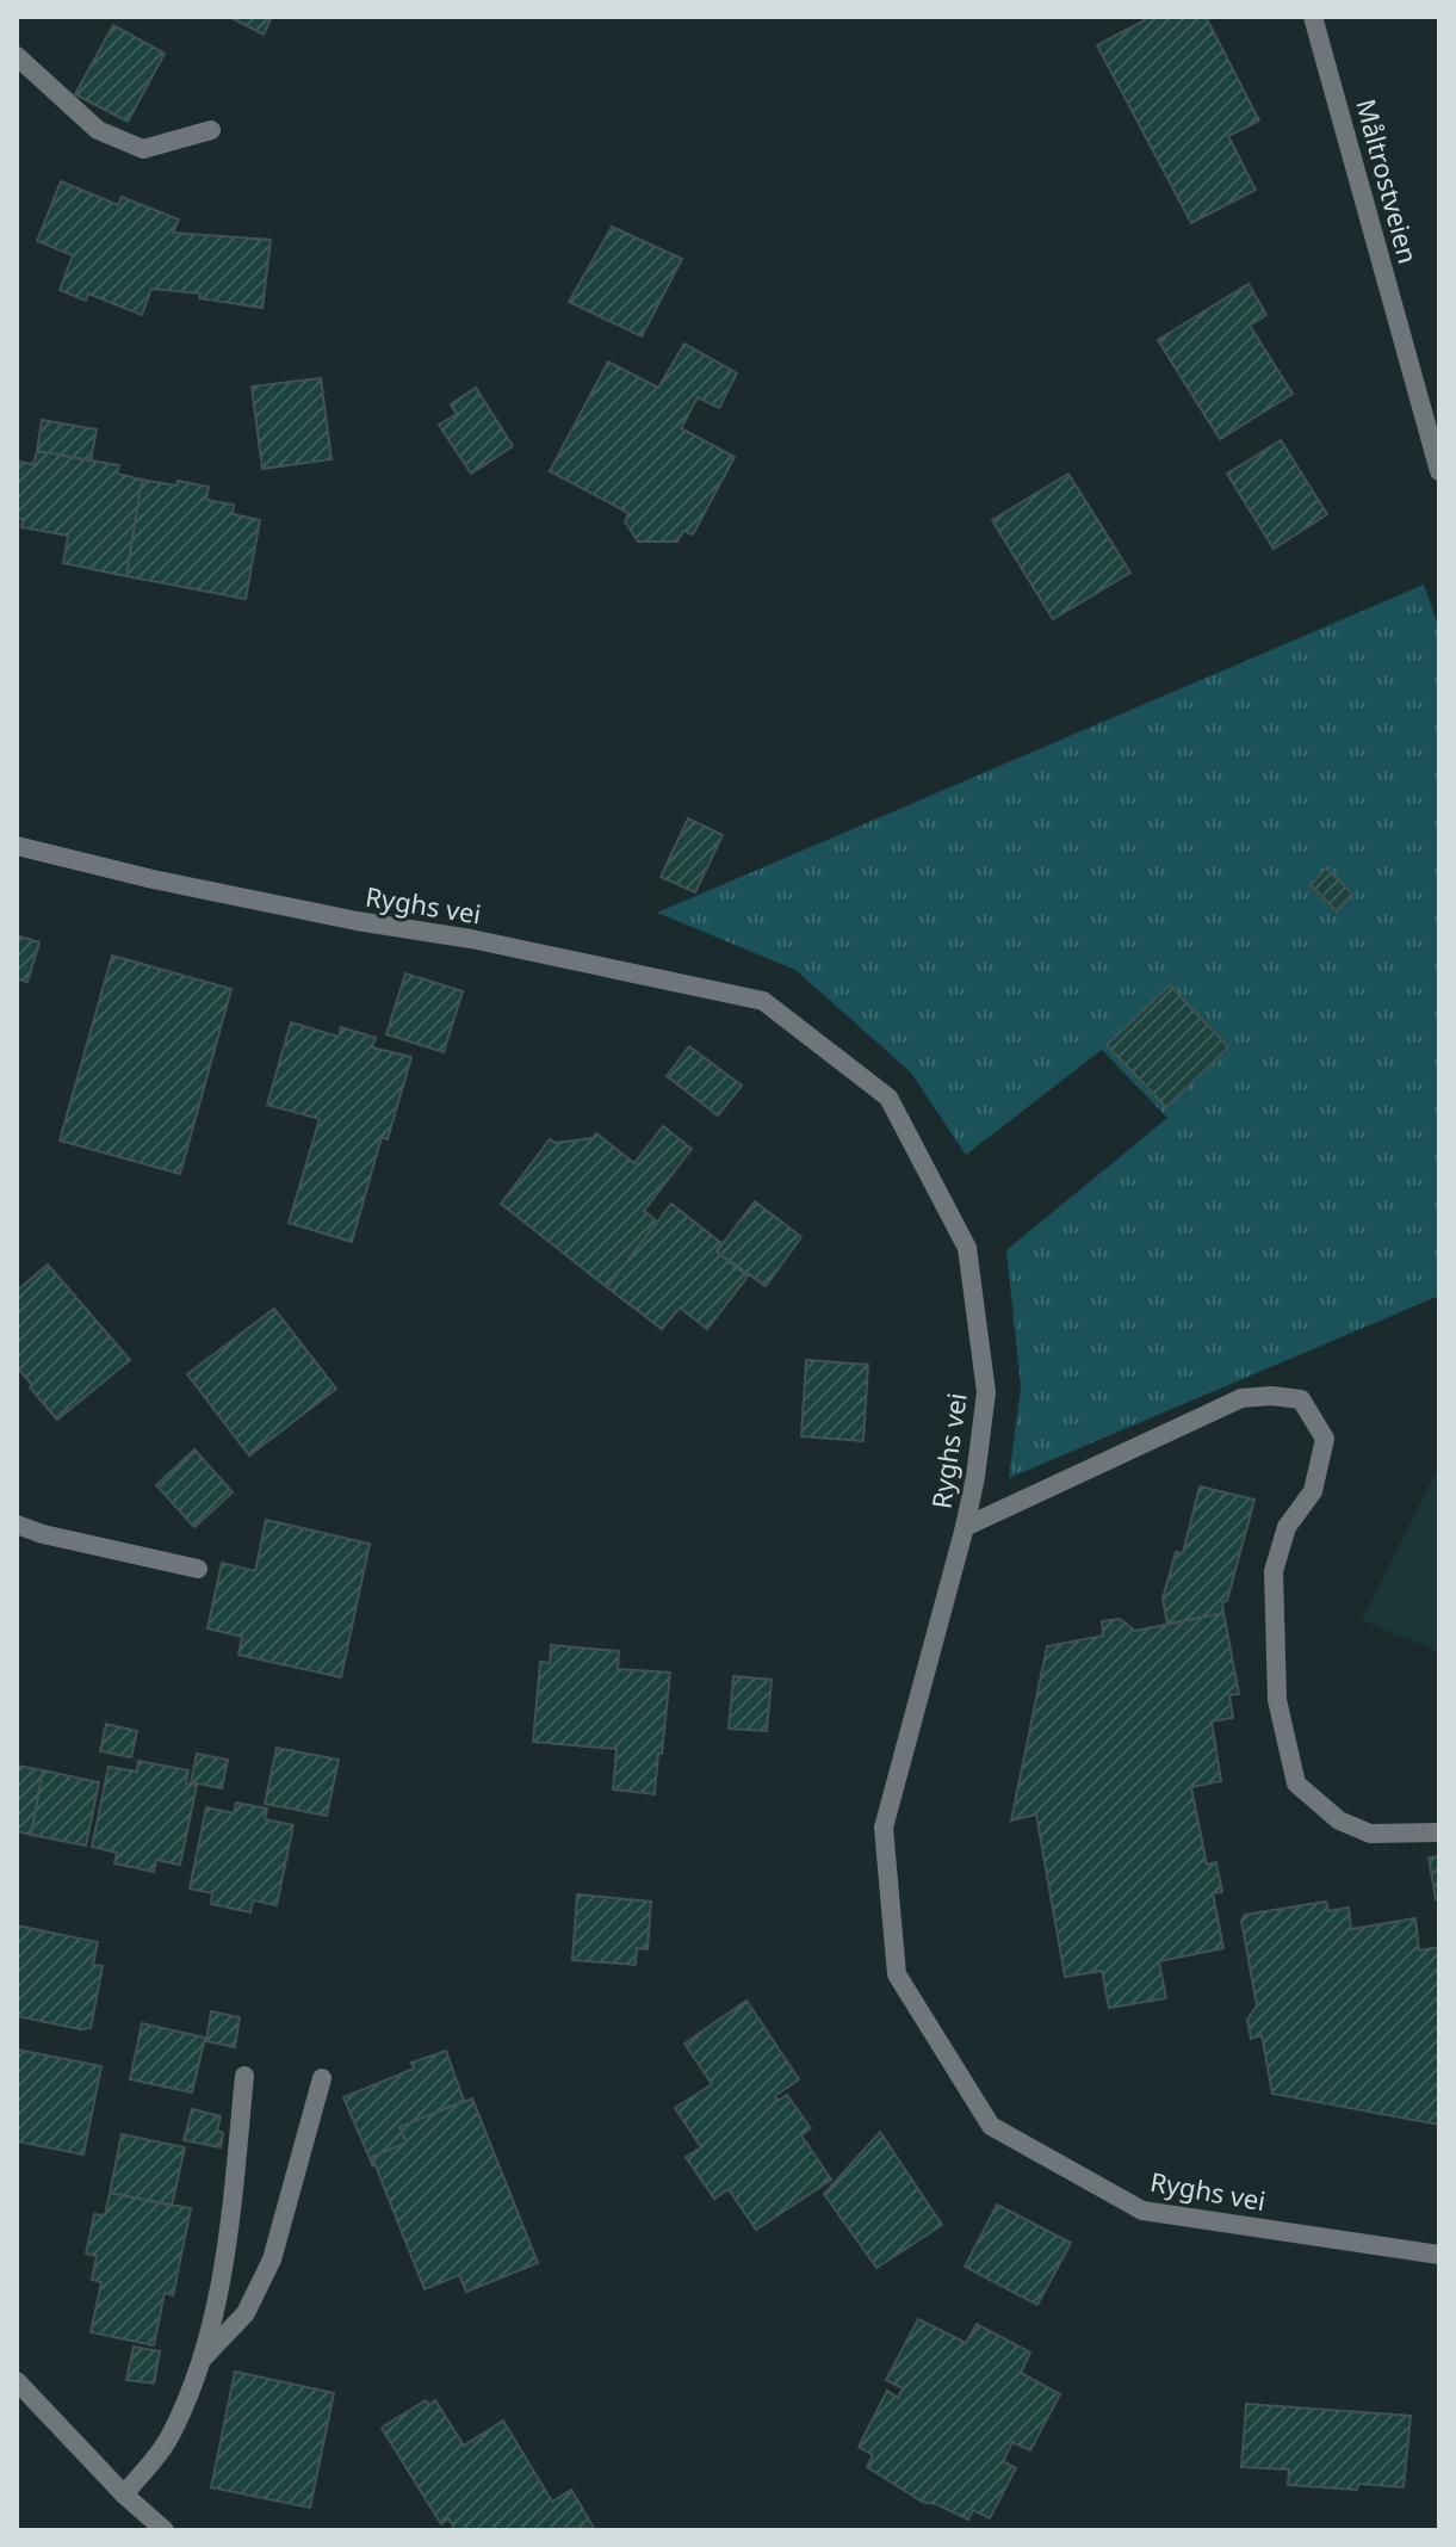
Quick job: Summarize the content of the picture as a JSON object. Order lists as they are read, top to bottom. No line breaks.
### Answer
{"streets":{"street":["Måltrostveien","Ryghs vei"]}}
